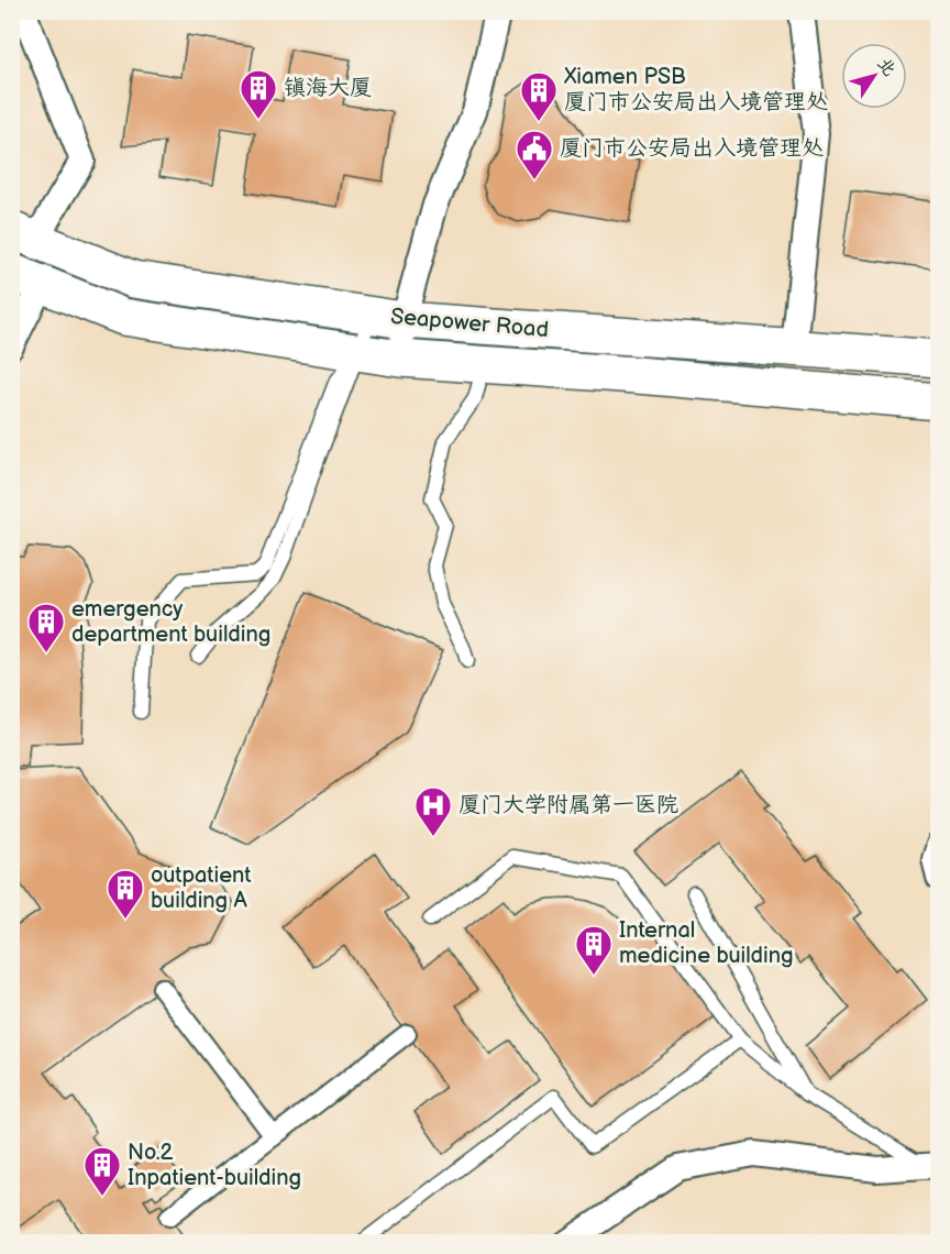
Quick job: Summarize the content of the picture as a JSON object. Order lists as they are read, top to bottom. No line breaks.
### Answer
{"streets":{"main road":["Seapower Road"]},"places":{"building":["镇海大厦","Xiamen PSB 厦门市公安局出入境管理处","emergency department building","outpatient building A","Internal medicine building","No.2 Inpatient-building"],"public building":["厦门市公安局出入境管理处"],"hospital":["厦门大学附属第一医院"]},"north":"top right"}
